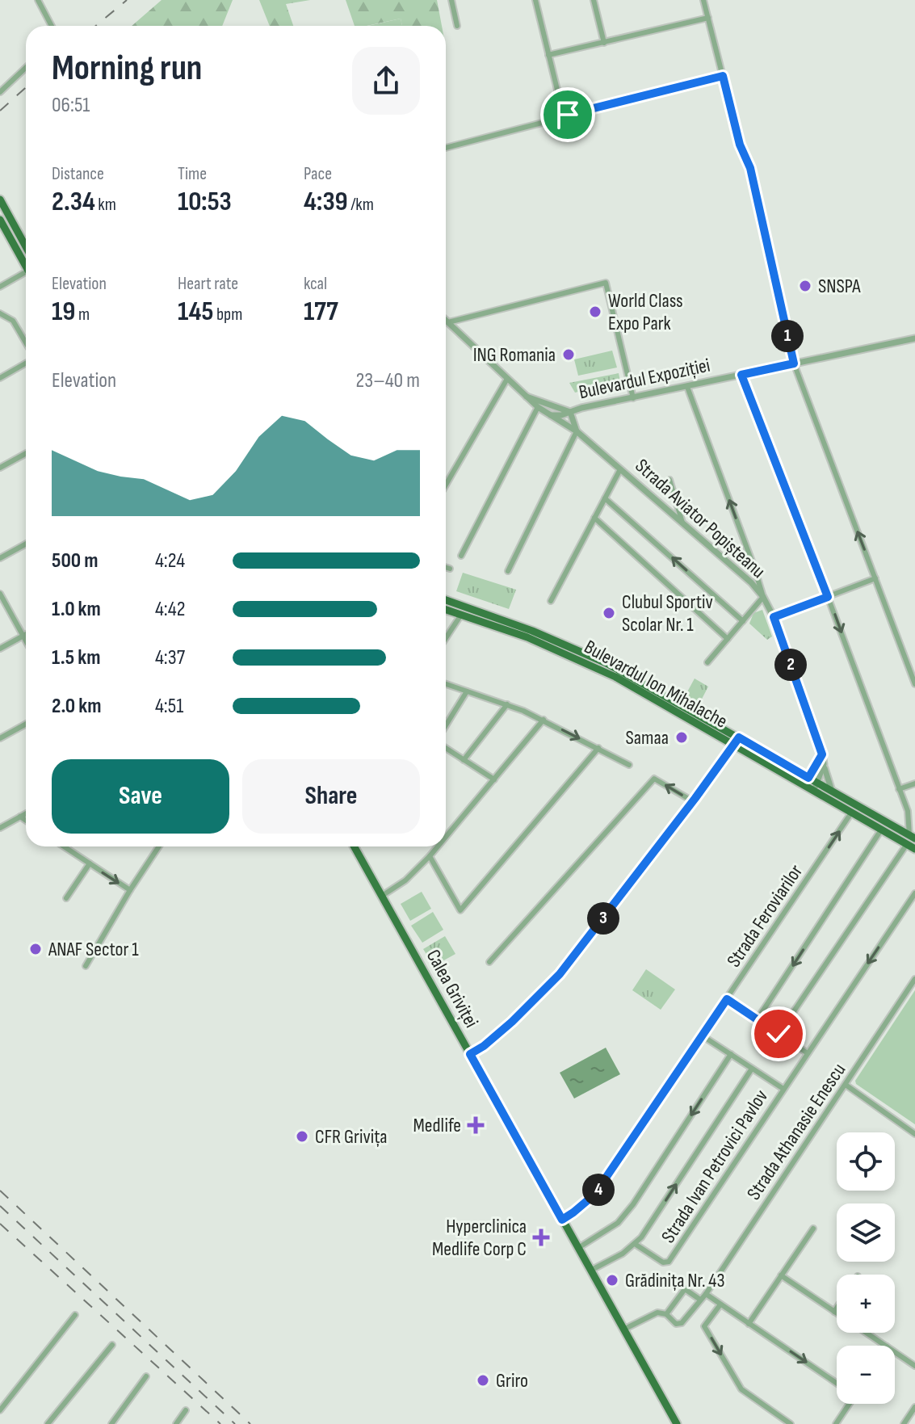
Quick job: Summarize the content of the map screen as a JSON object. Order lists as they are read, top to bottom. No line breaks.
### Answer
{"streets":{"main road":["Bulevardul Ion Mihalache","Calea Griviței"],"street":["Bulevardul Expoziției","Strada Aviator Popișteanu","Strada Feroviarilor","Strada Athanasie Enescu","Strada Ivan Petrovici Pavlov"]},"crossings":[["Bulevardul Expoziției","Strada Aviator Popișteanu"],["Strada Aviator Popișteanu","Bulevardul Ion Mihalache"],["Bulevardul Ion Mihalache","Strada Feroviarilor"],["Strada Feroviarilor","Calea Griviței"],["Calea Griviței","Strada Athanasie Enescu"]],"places":{"other":["SNSPA","World Class Expo Park","ING Romania","Clubul Sportiv Scolar Nr. 1","Samaa","ANAF Sector 1","CFR Grivița","Grădinița Nr. 43","Griro"],"health":["Medlife","Hyperclinica Medlife Corp C"]},"page":{"heading":["Morning run","06:51"],"stats":[["Distance","2.34 km"],["Time","10:53"],["Pace","4:39 /km"],["Elevation","19 m"],["Heart rate","145 bpm"],["kcal","177"]],"pins":["1","2","3","4"],"chart":["Elevation","23–40 m"],"list":[{"name":"500 m","note":"4:24"},{"name":"1.0 km","note":"4:42"},{"name":"1.5 km","note":"4:37"},{"name":"2.0 km","note":"4:51"}],"buttons":["Save","Share"],"map_buttons":["+","−"]}}
